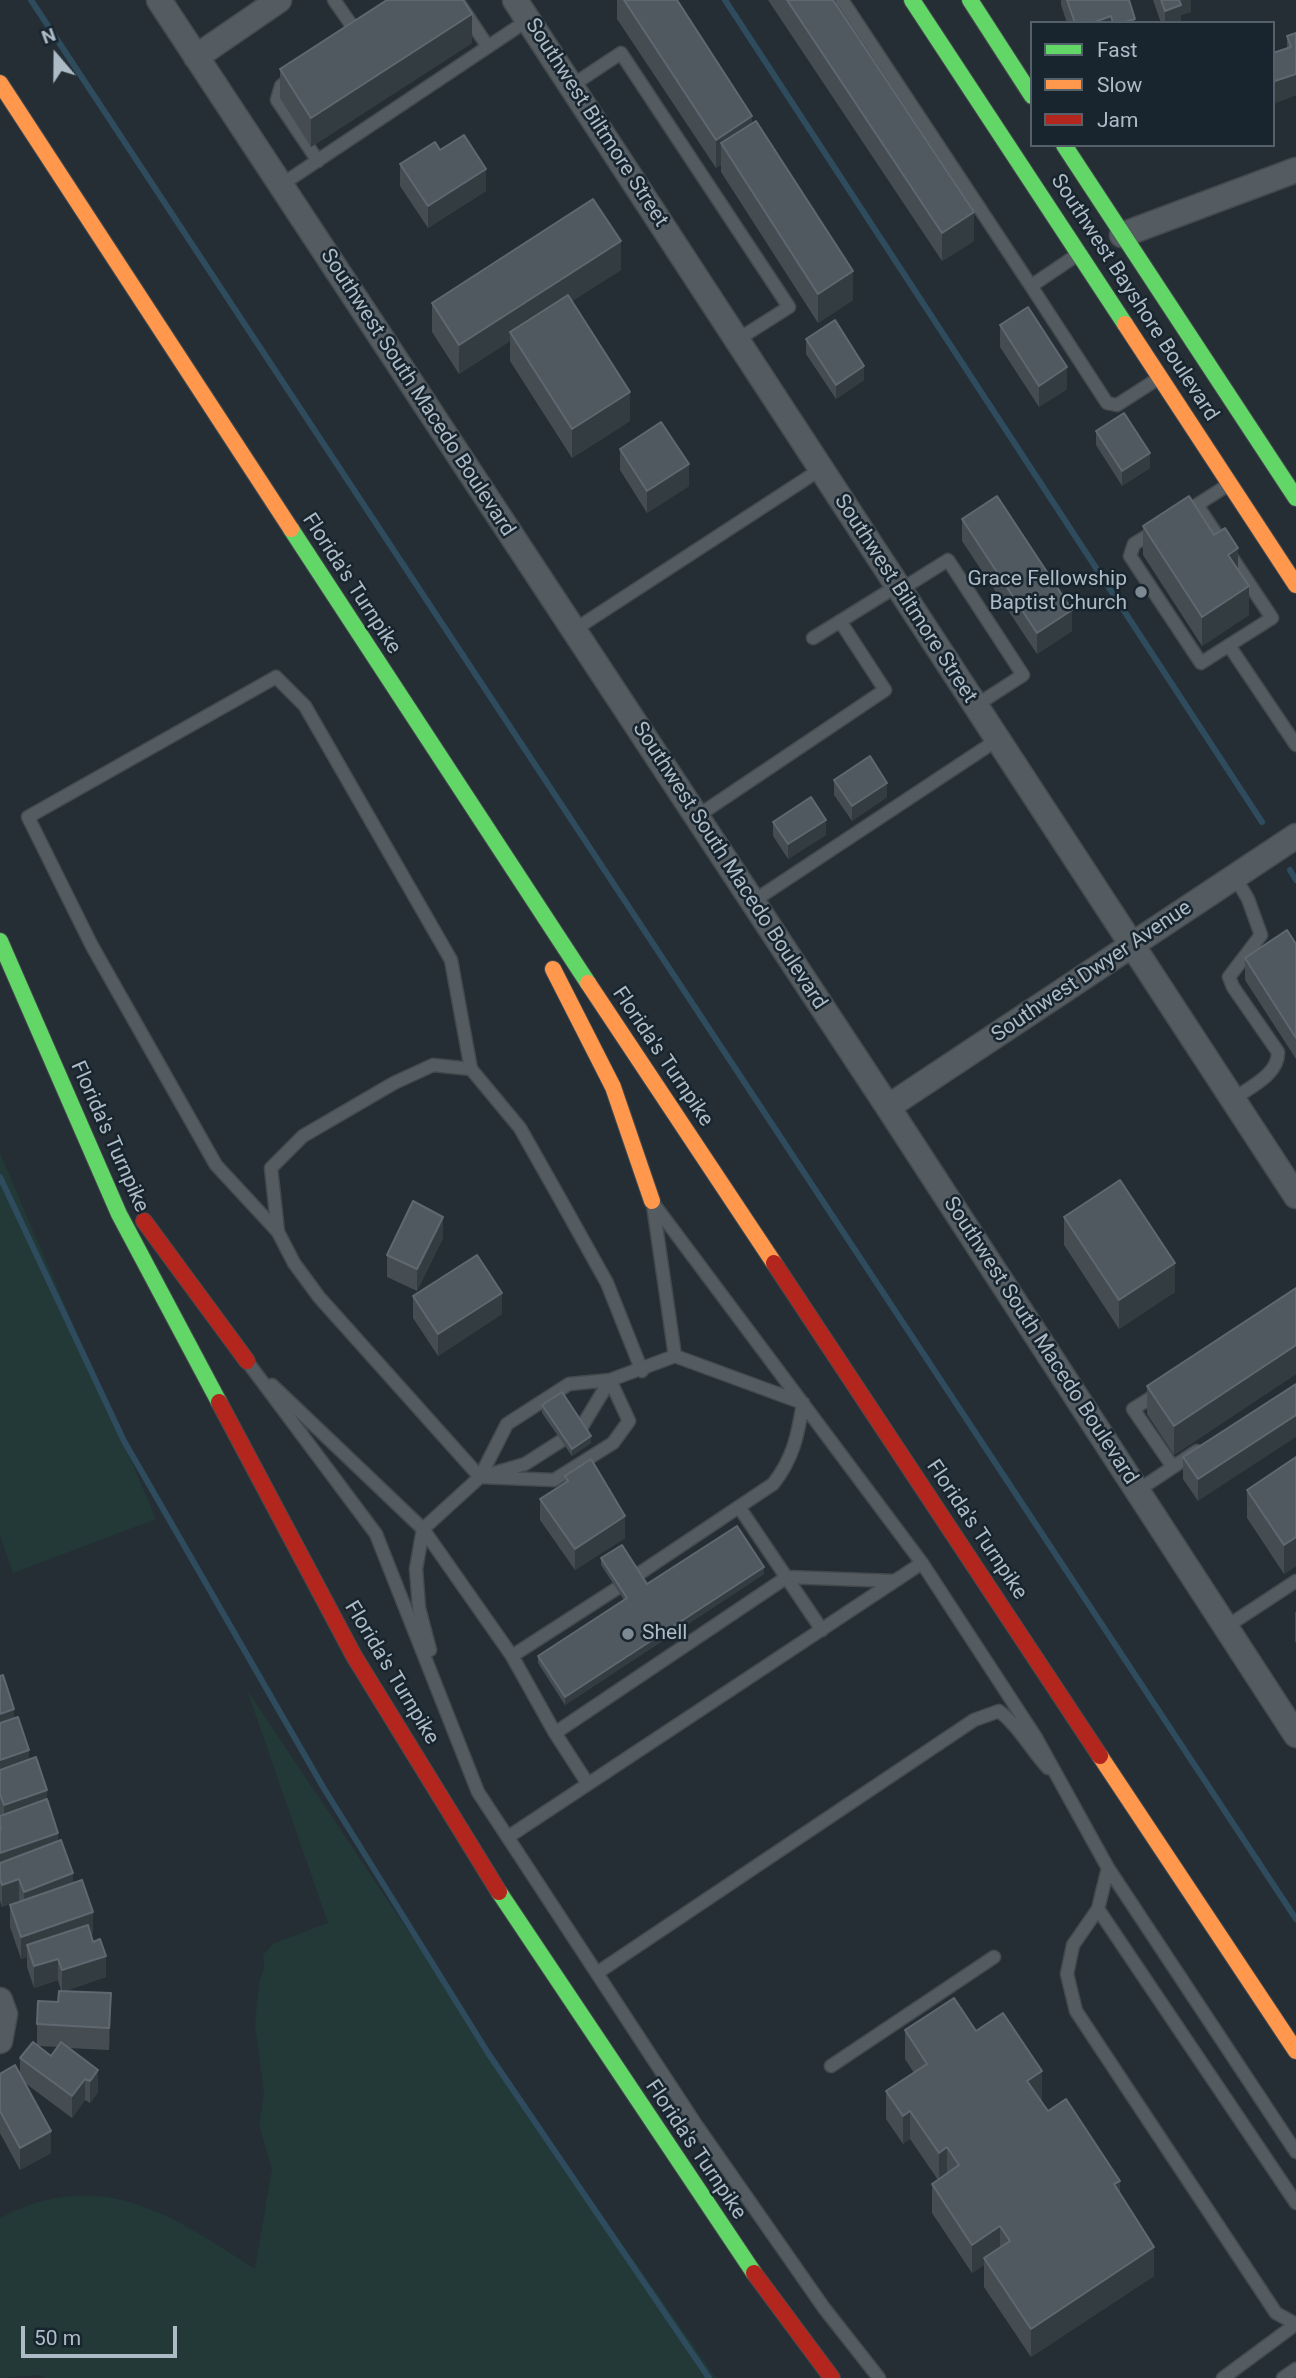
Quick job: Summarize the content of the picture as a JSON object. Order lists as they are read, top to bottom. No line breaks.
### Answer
{"streets":{"main road":["Southwest Bayshore Boulevard","Florida's Turnpike"],"street":["Southwest Biltmore Street","Southwest South Macedo Boulevard","Southwest Dwyer Avenue"]},"crossings":[["Southwest Biltmore Street","Southwest Dwyer Avenue"],["Southwest South Macedo Boulevard","Southwest Dwyer Avenue"]],"places":["Grace Fellowship Baptist Church","Shell"],"legend":["Fast","Slow","Jam"],"scale_bar":"50 m","north":"top"}
